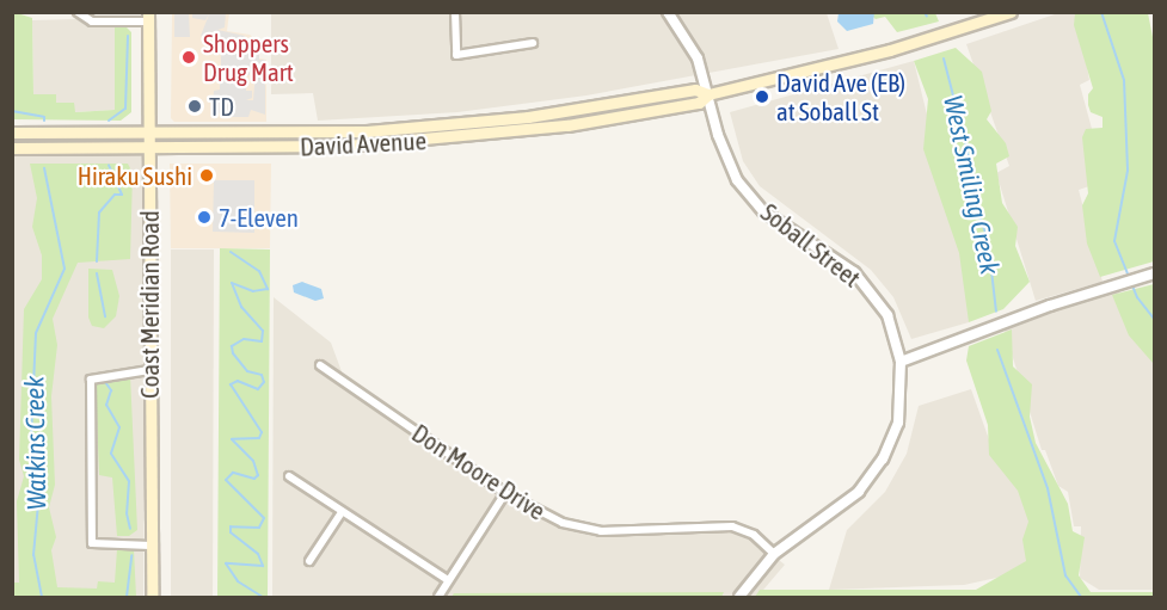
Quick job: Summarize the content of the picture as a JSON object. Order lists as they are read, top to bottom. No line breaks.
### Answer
{"streets":{"main road":["David Avenue","Coast Meridian Road"],"street":["Soball Street","Don Moore Drive"]},"crossings":[["David Avenue","Soball Street"],["David Avenue","Coast Meridian Road"],["Soball Street","Don Moore Drive"]],"water":["West Smiling Creek","Watkins Creek"],"places":["Shoppers Drug Mart","David Ave (EB) at Soball St","TD","Hiraku Sushi","7-Eleven"]}
